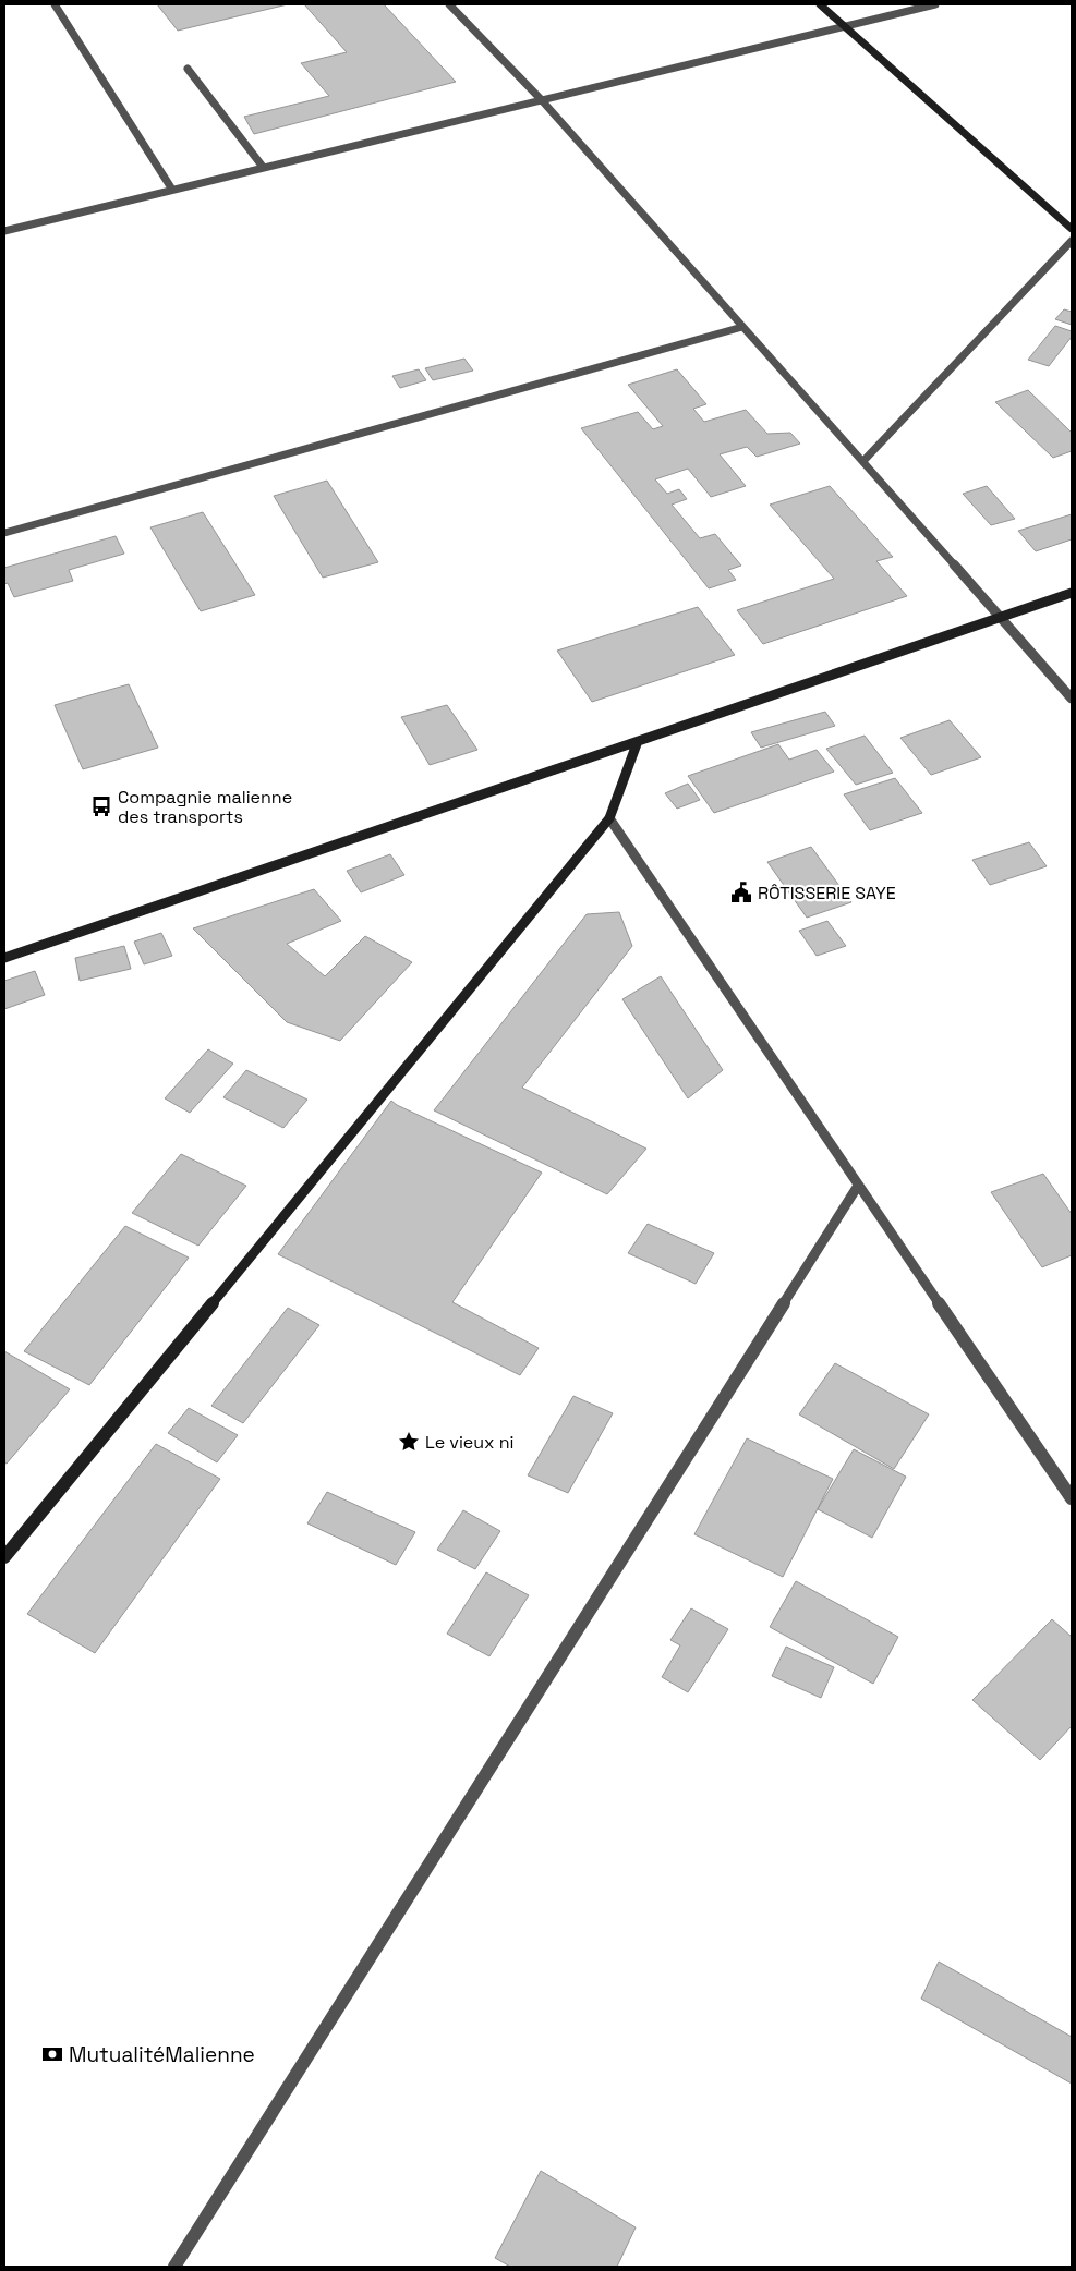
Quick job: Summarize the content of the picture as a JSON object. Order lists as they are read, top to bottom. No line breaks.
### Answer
{"places":{"bus stop":["Compagnie malienne des transports"],"public building":["RÔTISSERIE SAYE"],"place":["Le vieux ni"],"bank":["MutualitéMalienne"]}}
